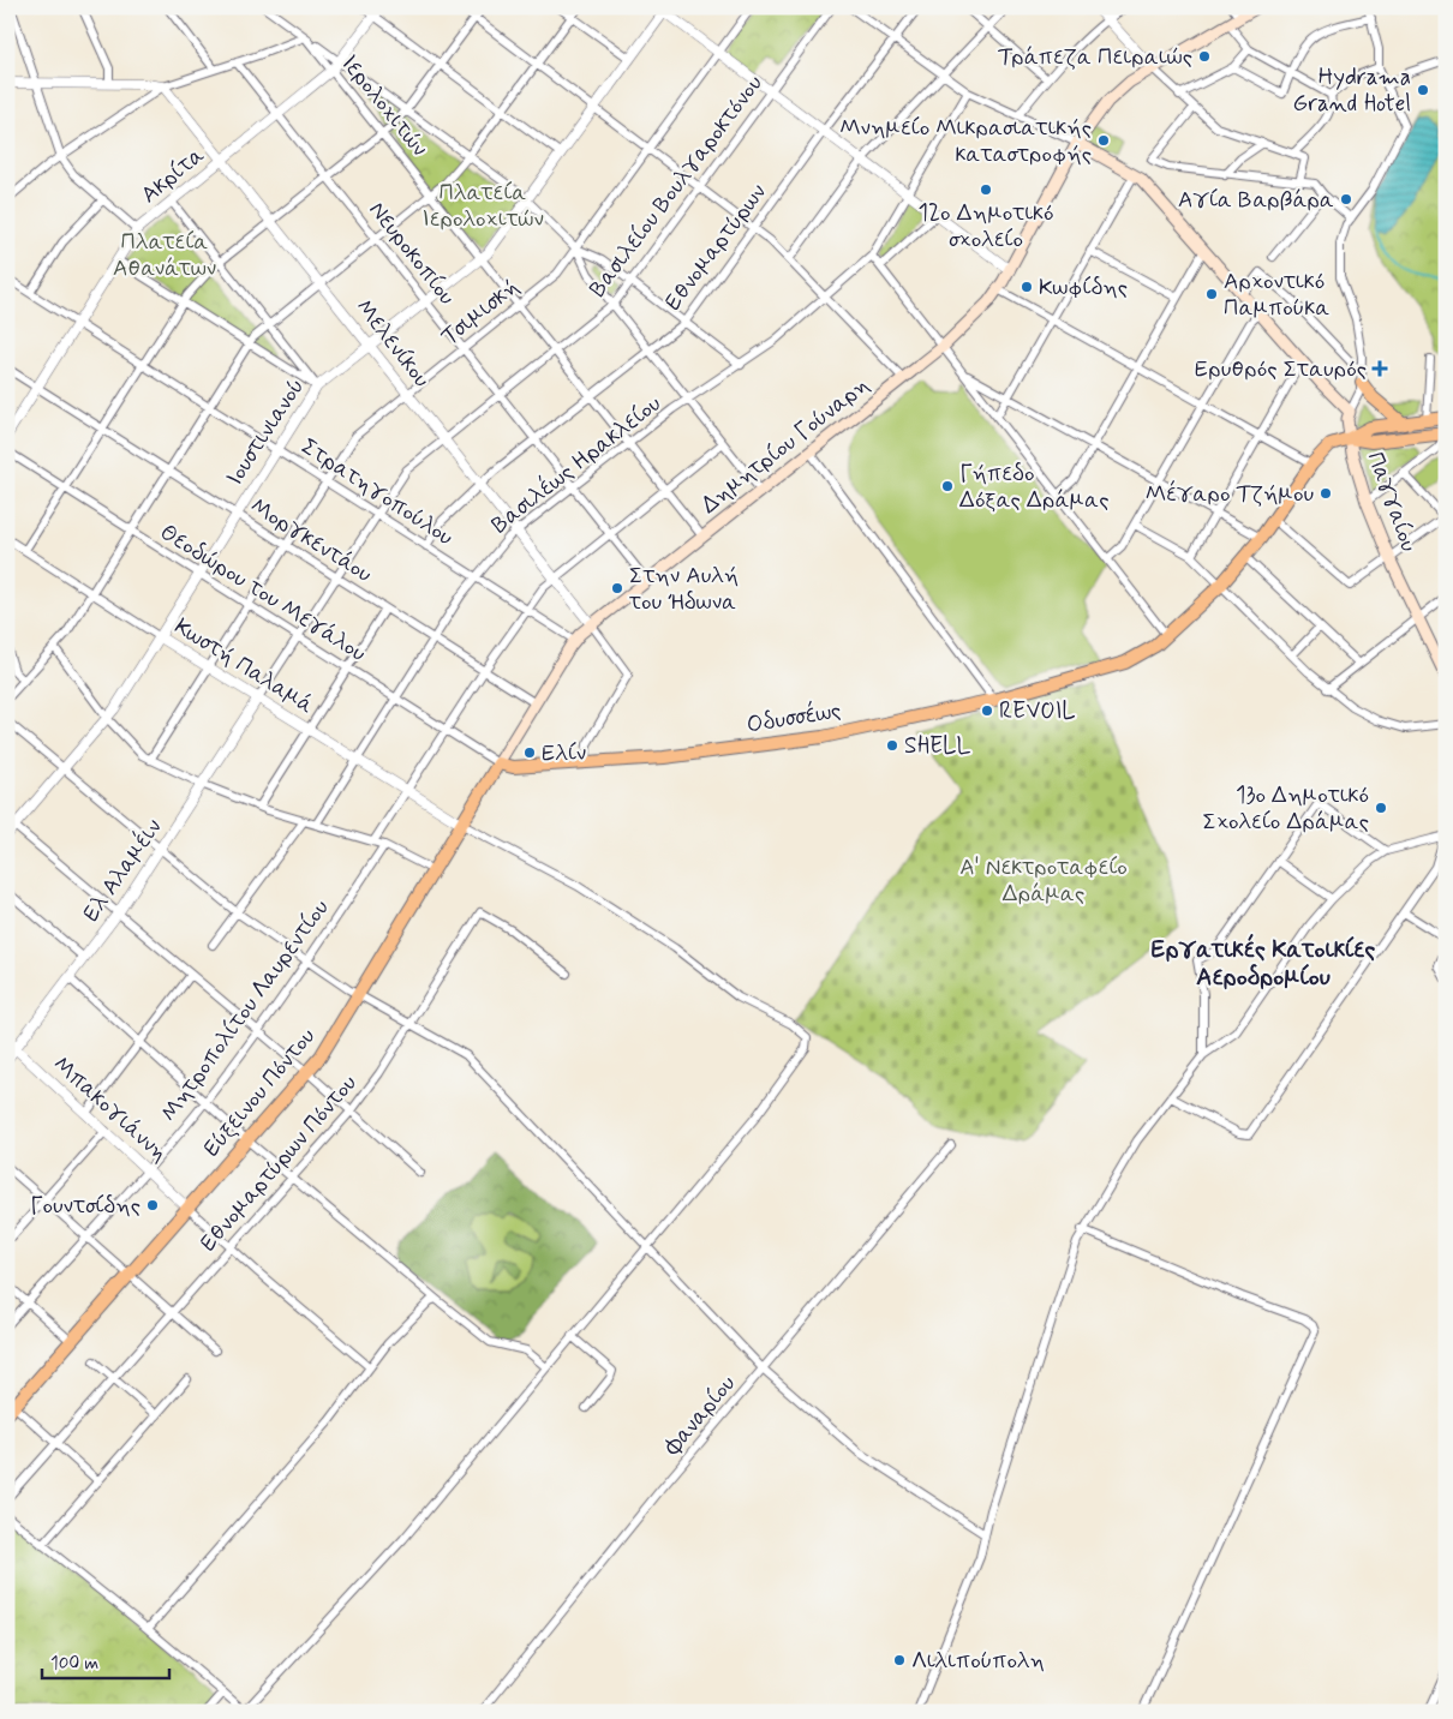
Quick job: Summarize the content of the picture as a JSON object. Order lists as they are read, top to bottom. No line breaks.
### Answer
{"streets":{"main road":["Δημητρίου Γούναρη","Παγγαίου","Οδυσσέως","Εύξεινου Πόντου"],"street":["Ιερολοχιτών","Ακρίτα","Βασιλείου Βουλγαροκτόνου","Εθνομαρτύρων","Νευροκοπίου","Τσιμισκή","Μελενίκου","Ιουστινιανού","Βασιλέως Ηρακλείου","Στρατηγοπούλου","Μοργκεντάου","Θεοδώρου του Μεγάλου","Κωστή Παλαμά","Ελ Αλαμέιν","Μητροπολίτου Λαυρεντίου","Μπακογιάννη","Εθνομαρτύρων Πόντου","Φαναρίου"]},"crossings":[["Ιερολοχιτών","Ακρίτα"],["Ιερολοχιτών","Βασιλείου Βουλγαροκτόνου"],["Ιερολοχιτών","Εθνομαρτύρων"],["Ιερολοχιτών","Τσιμισκή"],["Ιερολοχιτών","Ιουστινιανού"],["Ιερολοχιτών","Δημητρίου Γούναρη"],["Ιερολοχιτών","Βασιλέως Ηρακλείου"],["Ακρίτα","Νευροκοπίου"],["Ακρίτα","Μελενίκου"],["Ακρίτα","Στρατηγοπούλου"],["Ακρίτα","Μοργκεντάου"],["Βασιλείου Βουλγαροκτόνου","Νευροκοπίου"],["Βασιλείου Βουλγαροκτόνου","Μελενίκου"],["Βασιλείου Βουλγαροκτόνου","Στρατηγοπούλου"],["Βασιλείου Βουλγαροκτόνου","Μοργκεντάου"],["Βασιλείου Βουλγαροκτόνου","Θεοδώρου του Μεγάλου"],["Βασιλείου Βουλγαροκτόνου","Κωστή Παλαμά"],["Βασιλείου Βουλγαροκτόνου","Ελ Αλαμέιν"],["Εθνομαρτύρων","Νευροκοπίου"],["Εθνομαρτύρων","Μελενίκου"],["Εθνομαρτύρων","Στρατηγοπούλου"],["Νευροκοπίου","Τσιμισκή"],["Νευροκοπίου","Ιουστινιανού"],["Νευροκοπίου","Δημητρίου Γούναρη"],["Νευροκοπίου","Βασιλέως Ηρακλείου"],["Τσιμισκή","Μελενίκου"],["Τσιμισκή","Στρατηγοπούλου"],["Τσιμισκή","Μοργκεντάου"],["Τσιμισκή","Θεοδώρου του Μεγάλου"],["Τσιμισκή","Κωστή Παλαμά"],["Μελενίκου","Ιουστινιανού"],["Μελενίκου","Δημητρίου Γούναρη"],["Μελενίκου","Βασιλέως Ηρακλείου"],["Ιουστινιανού","Στρατηγοπούλου"],["Ιουστινιανού","Μοργκεντάου"],["Ιουστινιανού","Θεοδώρου του Μεγάλου"],["Ιουστινιανού","Κωστή Παλαμά"],["Δημητρίου Γούναρη","Στρατηγοπούλου"],["Δημητρίου Γούναρη","Μοργκεντάου"],["Δημητρίου Γούναρη","Θεοδώρου του Μεγάλου"],["Δημητρίου Γούναρη","Οδυσσέως"],["Δημητρίου Γούναρη","Εύξεινου Πόντου"],["Βασιλέως Ηρακλείου","Στρατηγοπούλου"],["Βασιλέως Ηρακλείου","Μοργκεντάου"],["Βασιλέως Ηρακλείου","Θεοδώρου του Μεγάλου"],["Βασιλέως Ηρακλείου","Κωστή Παλαμά"],["Παγγαίου","Οδυσσέως"],["Θεοδώρου του Μεγάλου","Οδυσσέως"],["Θεοδώρου του Μεγάλου","Εύξεινου Πόντου"],["Κωστή Παλαμά","Ελ Αλαμέιν"],["Κωστή Παλαμά","Εύξεινου Πόντου"],["Οδυσσέως","Εύξεινου Πόντου"],["Ελ Αλαμέιν","Μπακογιάννη"],["Μητροπολίτου Λαυρεντίου","Μπακογιάννη"],["Εύξεινου Πόντου","Μπακογιάννη"]],"districts":["Εργατικές Κατοικίες Αεροδρομίου"],"parks":["Πλατεία Ιερολοχιτών","Πλατεία Αθανάτων","Α' Νεκτροταφείο Δράμας"],"places":{"other":["Τράπεζα Πειραιώς","Hydrama Grand Hotel","Μνημείο Μικρασιατικής καταστροφής","12ο Δημοτικό σχολείο","Αγία Βαρβάρα","Κωφίδης","Αρχοντικό Παμπούκα","Γήπεδο Δόξας Δράμας","Μέγαρο Τζήμου","Στην Αυλή του Ήδωνα","REVOIL","SHELL","Ελίν","13ο Δημοτικό Σχολείο Δράμας","Γουντσίδης","Λιλιπούπολη"],"health":["Ερυθρός Σταυρός"]},"scale_bar":"100 m"}
